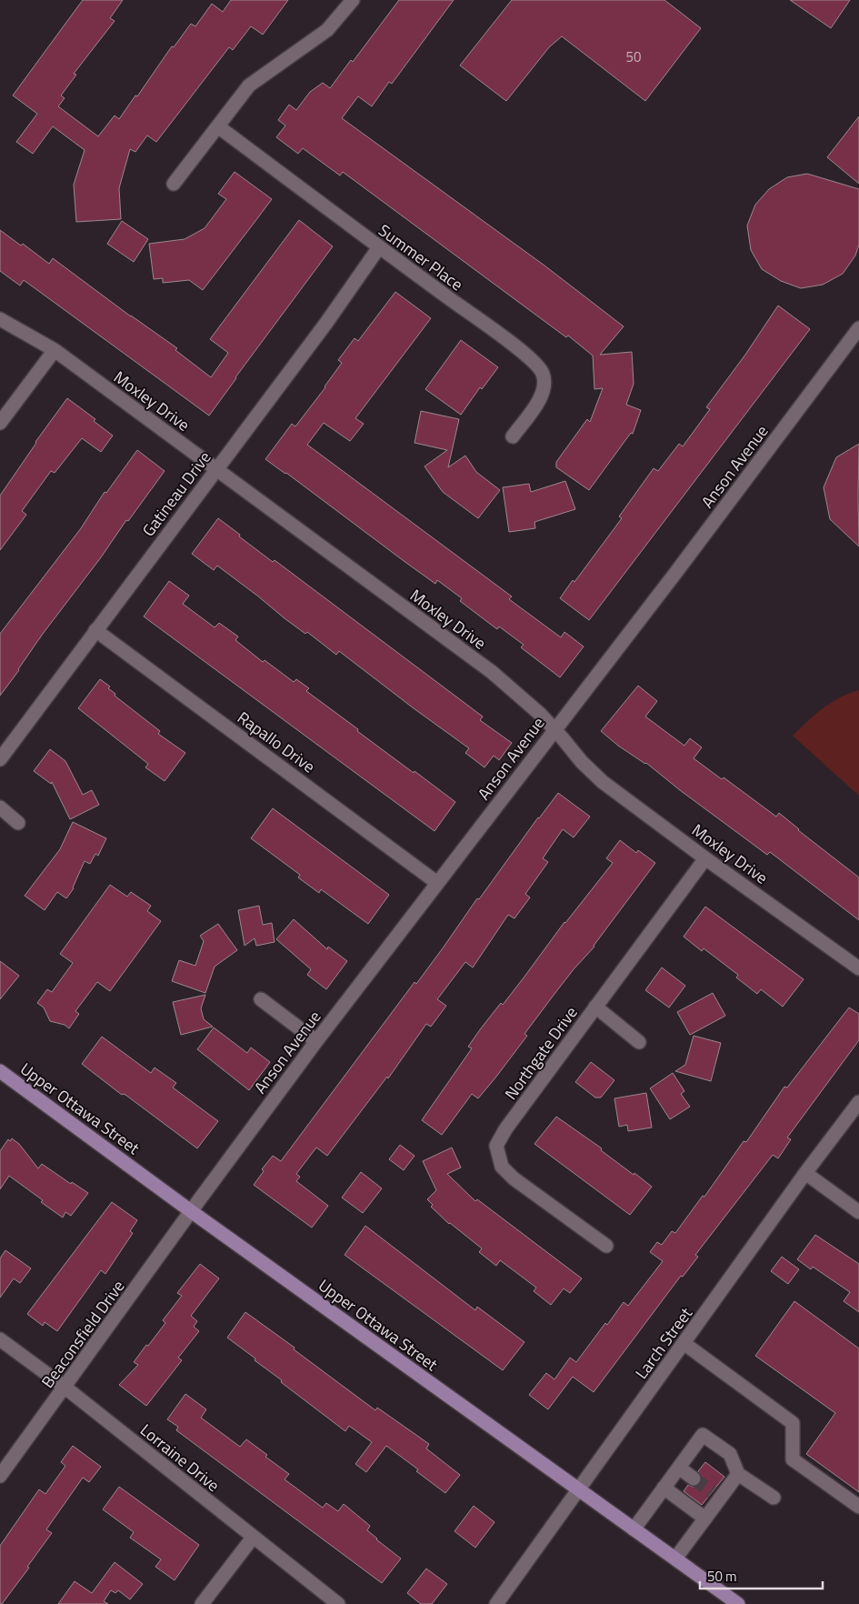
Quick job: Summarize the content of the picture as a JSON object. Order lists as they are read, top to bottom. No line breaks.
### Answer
{"streets":{"main road":["Upper Ottawa Street"],"street":["Summer Place","Moxley Drive","Anson Avenue","Gatineau Drive","Rapallo Drive","Northgate Drive","Beaconsfield Drive","Larch Street","Lorraine Drive"]},"crossings":[["Summer Place","Gatineau Drive"],["Moxley Drive","Anson Avenue"],["Moxley Drive","Gatineau Drive"],["Moxley Drive","Northgate Drive"],["Anson Avenue","Rapallo Drive"],["Anson Avenue","Upper Ottawa Street"],["Anson Avenue","Beaconsfield Drive"],["Gatineau Drive","Rapallo Drive"],["Upper Ottawa Street","Beaconsfield Drive"],["Upper Ottawa Street","Larch Street"],["Beaconsfield Drive","Lorraine Drive"]],"house_numbers":["50"],"scale_bar":"50 m"}
